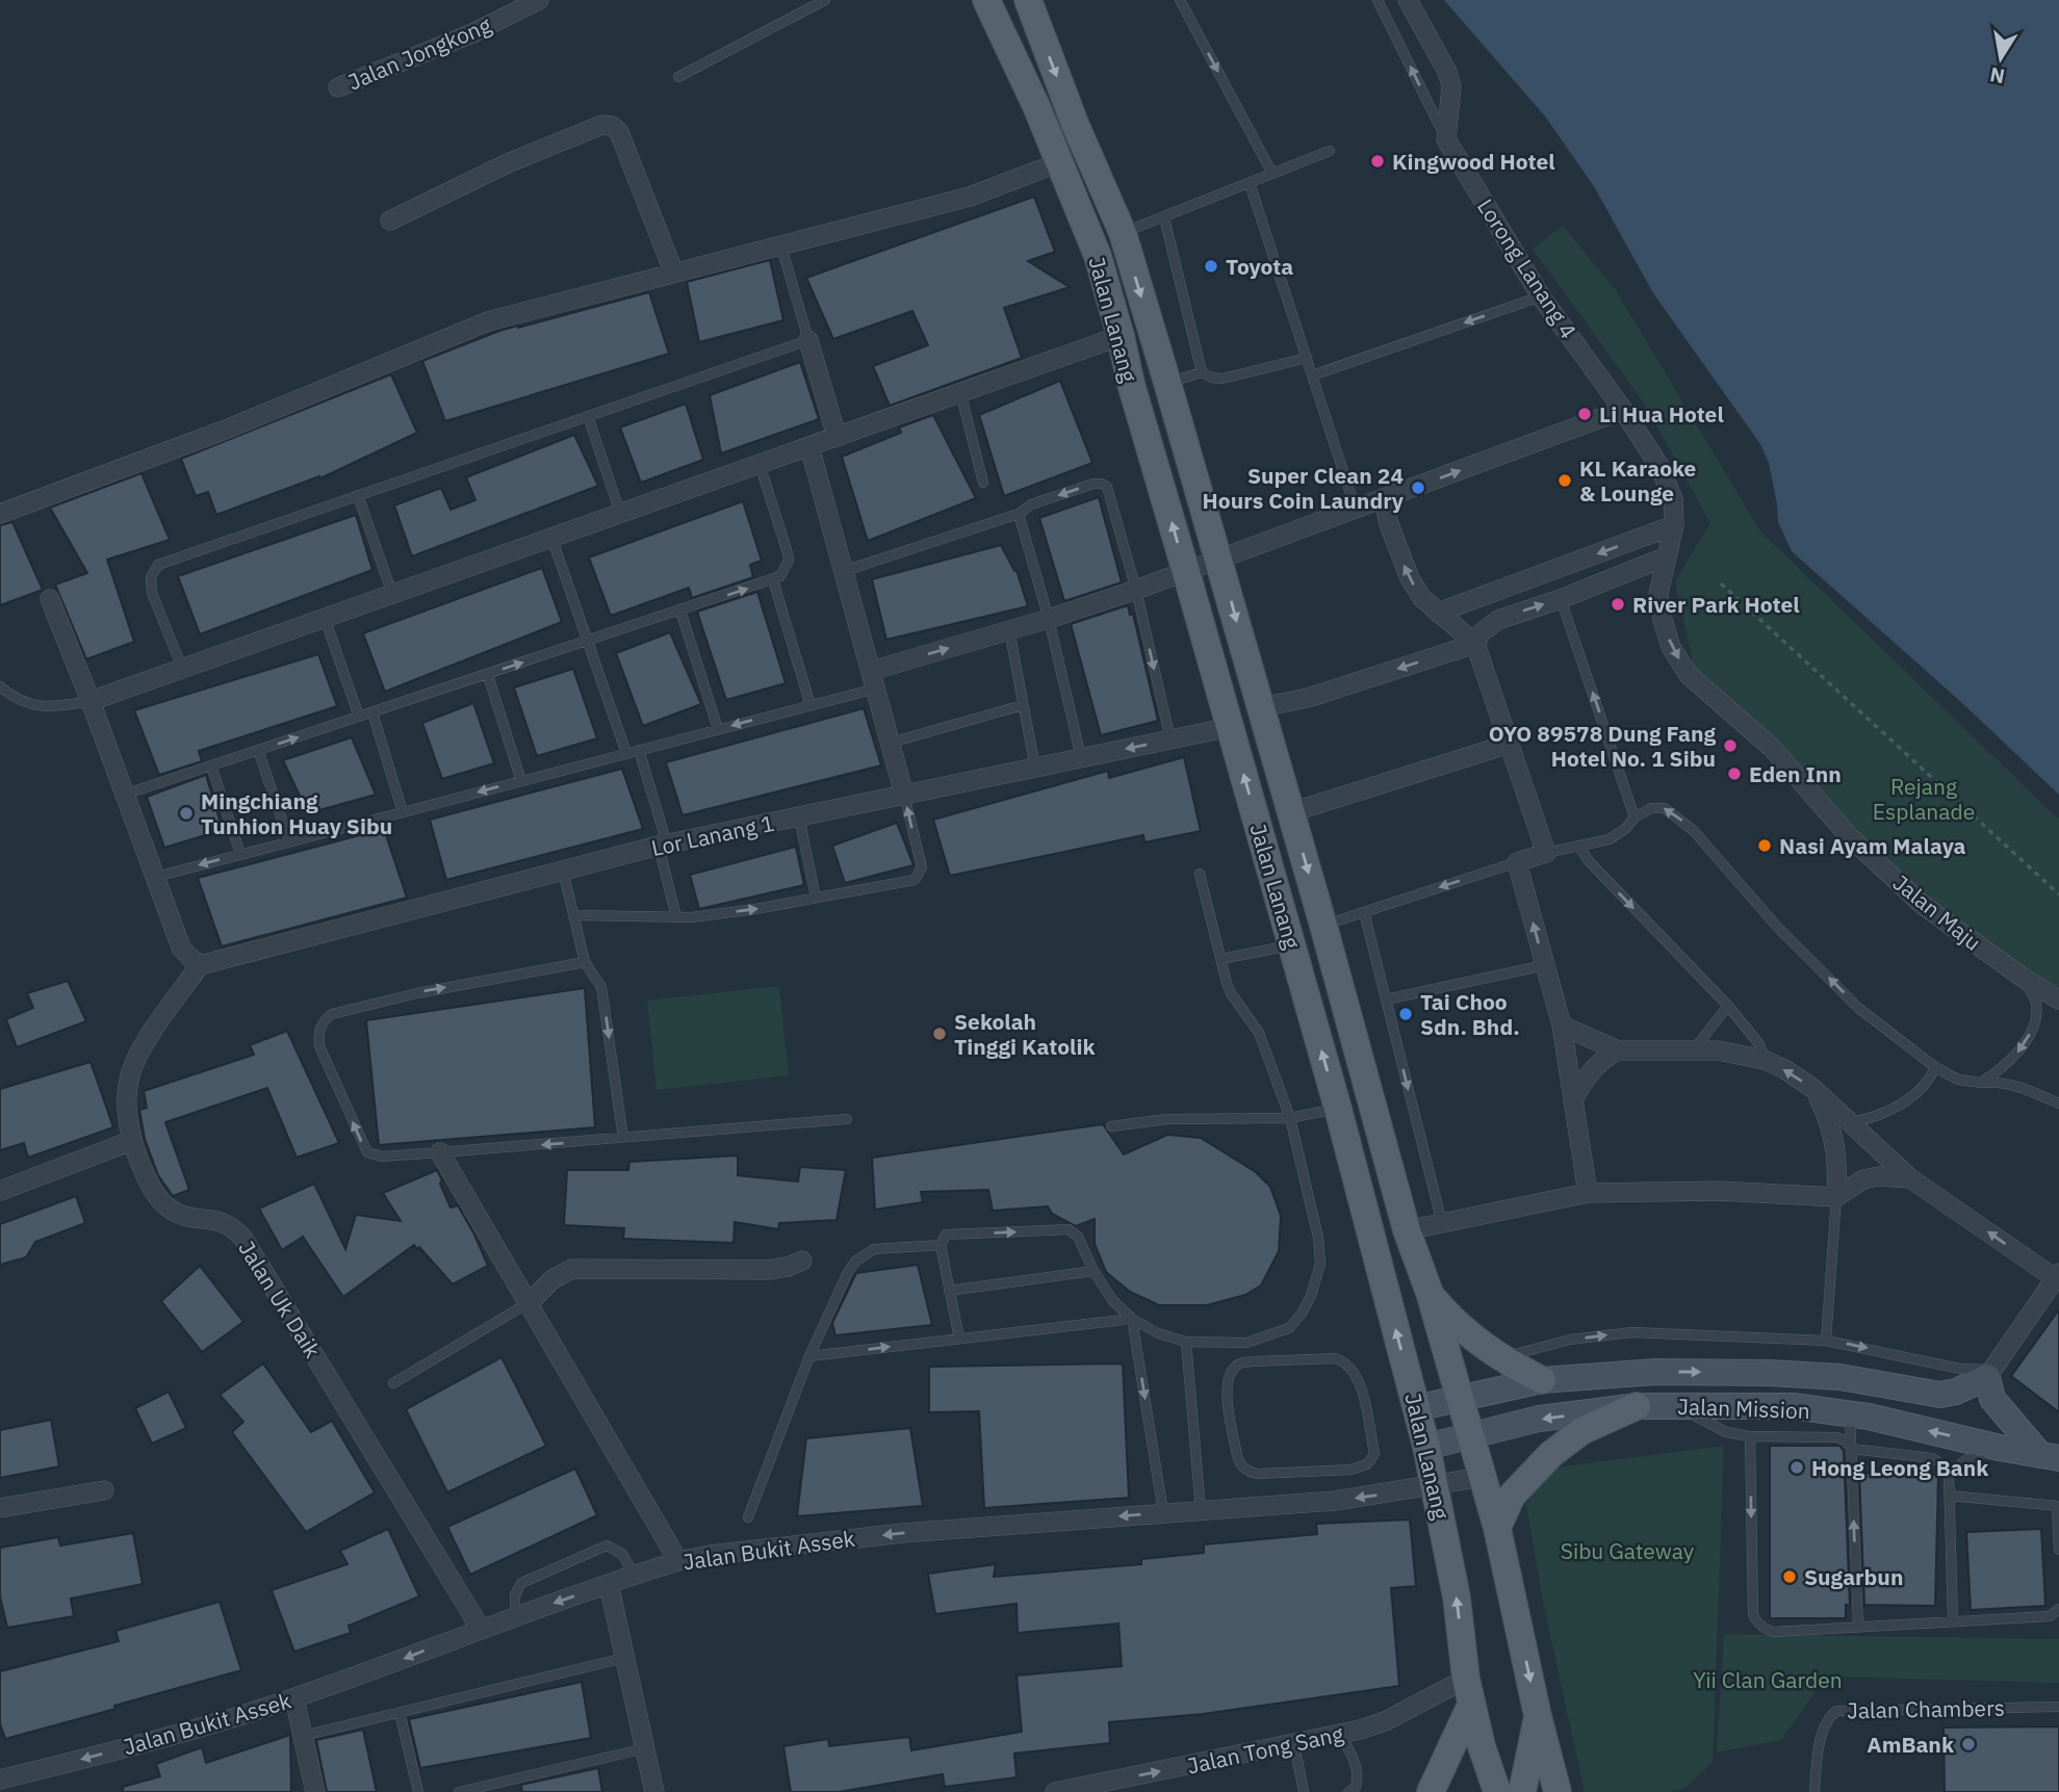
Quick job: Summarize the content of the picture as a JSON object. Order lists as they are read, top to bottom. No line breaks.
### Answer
{"streets":{"main road":["Jalan Lanang"],"street":["Jalan Jongkong","Lorong Lanang 4","Lor Lanang 1","Jalan Maju","Jalan Uk Daik","Jalan Mission","Jalan Bukit Assek","Jalan Tong Sang"],"lane":["Jalan Chambers"]},"crossings":[["Lorong Lanang 4","Jalan Maju"],["Jalan Lanang","Lor Lanang 1"],["Jalan Lanang","Jalan Mission"],["Jalan Lanang","Jalan Bukit Assek"],["Jalan Lanang","Jalan Tong Sang"],["Lor Lanang 1","Jalan Uk Daik"],["Jalan Uk Daik","Jalan Bukit Assek"]],"one_way":["Jalan Maju","Jalan Bukit Assek","Jalan Tong Sang"],"parks":["Rejang Esplanade","Sibu Gateway","Yii Clan Garden"],"places":["Kingwood Hotel","Toyota","Li Hua Hotel","KL Karaoke & Lounge","Super Clean 24 Hours Coin Laundry","River Park Hotel","OYO 89578 Dung Fang Hotel No. 1 Sibu","Eden Inn","Mingchiang Tunhion Huay Sibu","Nasi Ayam Malaya","Tai Choo Sdn. Bhd.","Sekolah Tinggi Katolik","Hong Leong Bank","Sugarbun","AmBank"],"north":"bottom"}
